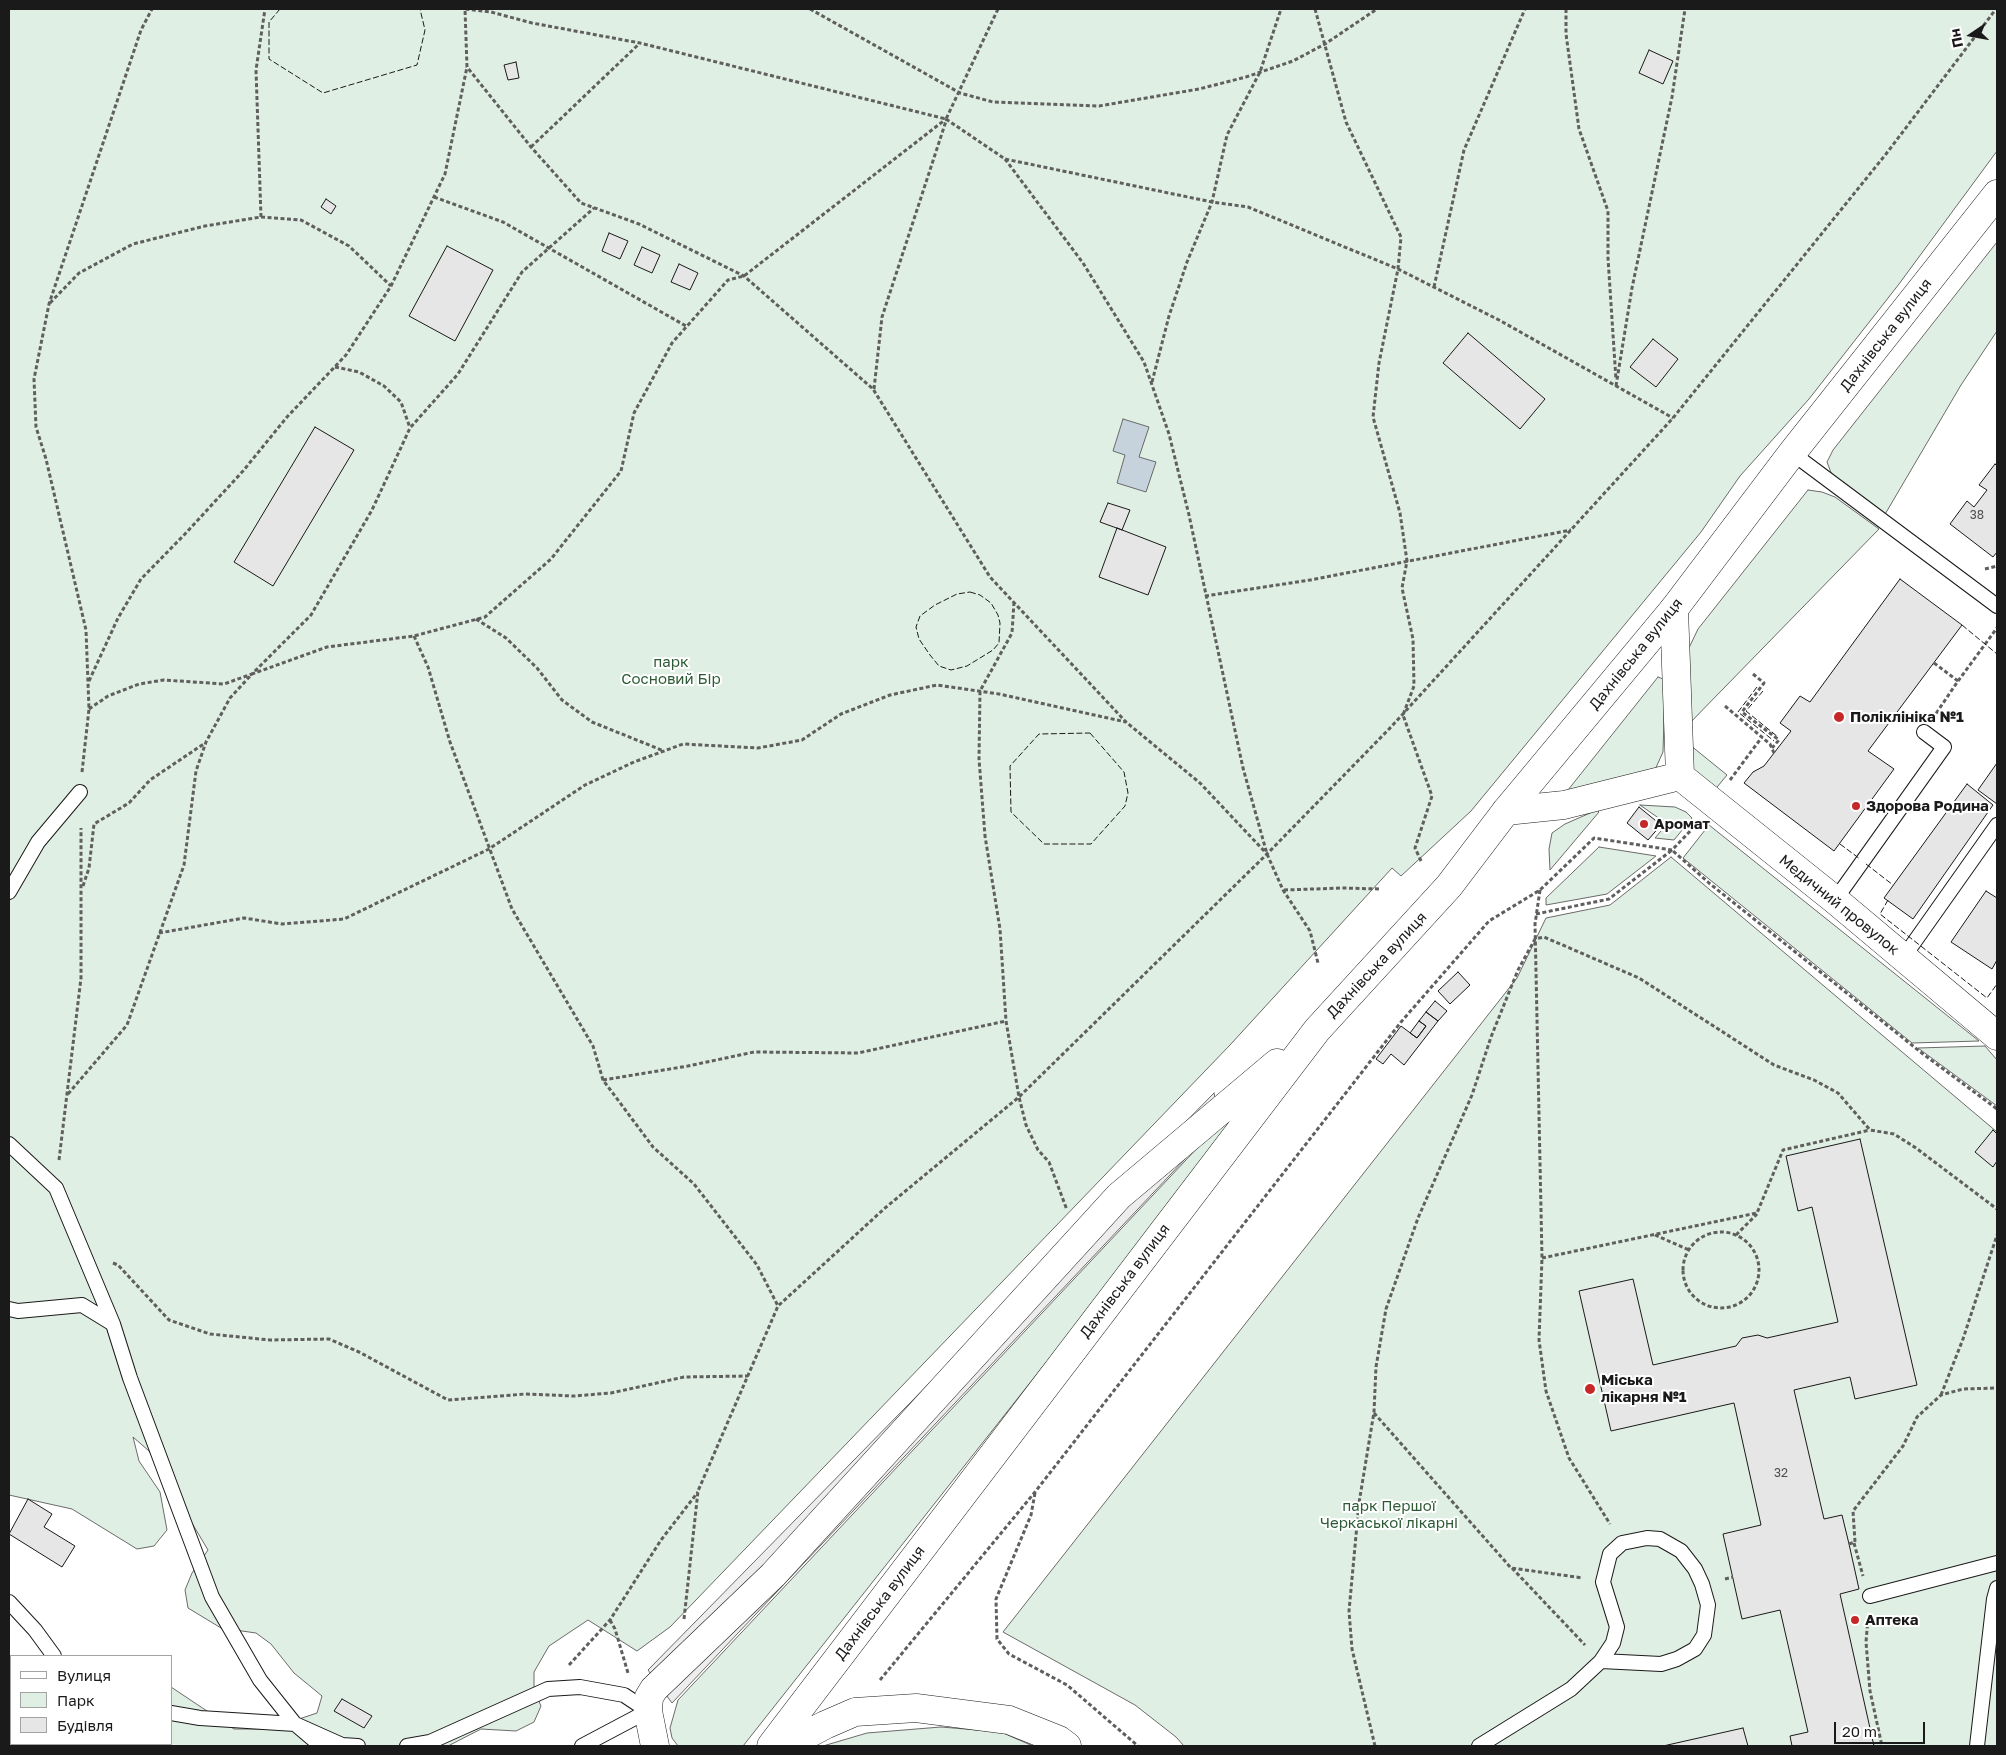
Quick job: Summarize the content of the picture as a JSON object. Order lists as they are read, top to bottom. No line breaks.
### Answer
{"streets":{"main road":["Дахнівська вулиця","Медичний провулок"]},"parks":["парк Сосновий Бір","парк Першої Черкаської лікарні"],"places":["Поліклініка №1","Здорова Родина","Аромат","Міська лікарня №1","Аптека"],"house_numbers":["38","32"],"legend":["Вулиця","Парк","Будівля"],"scale_bar":"20 m","north":"left"}
